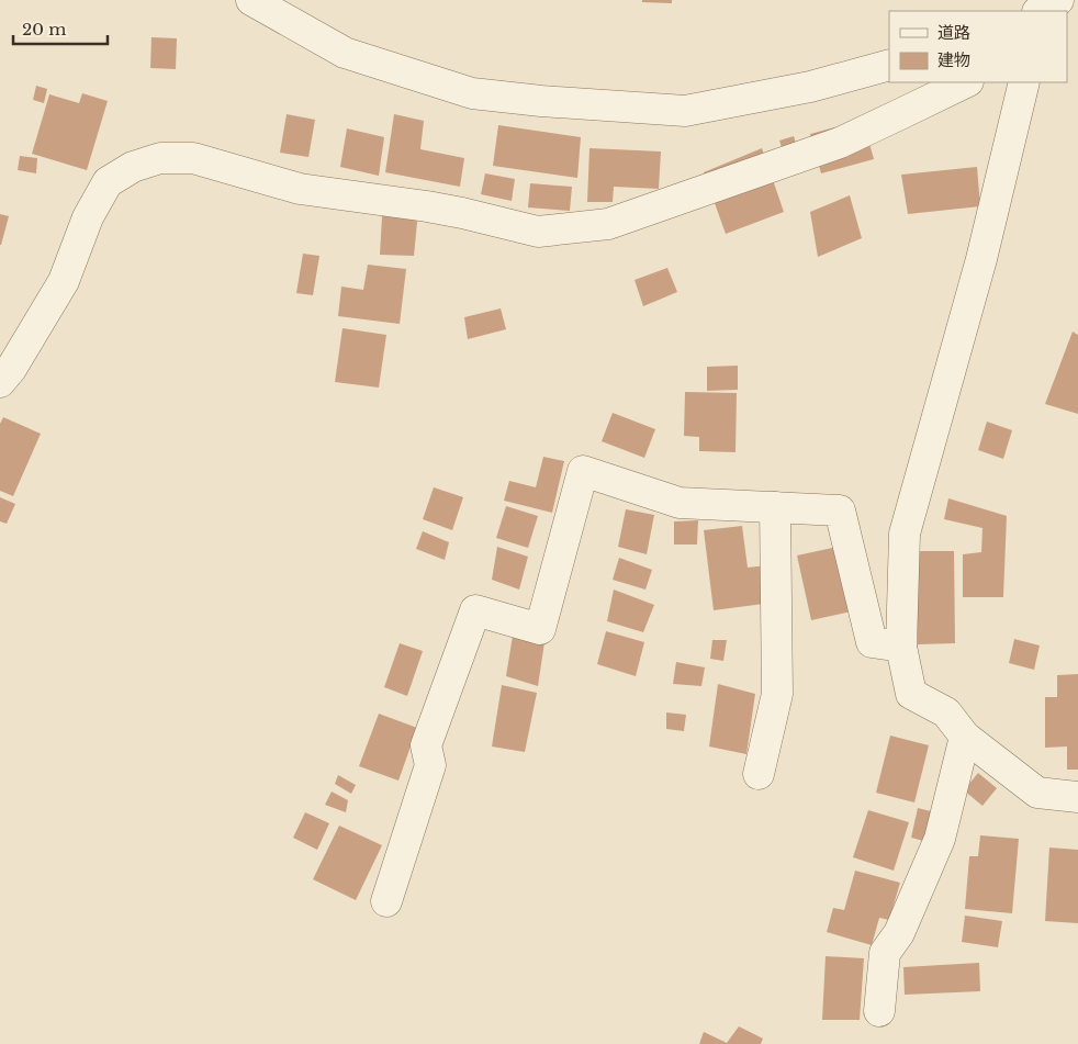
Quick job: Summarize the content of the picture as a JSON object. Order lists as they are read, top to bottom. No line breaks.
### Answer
{"legend":["道路","建物"],"scale_bar":"20 m"}
